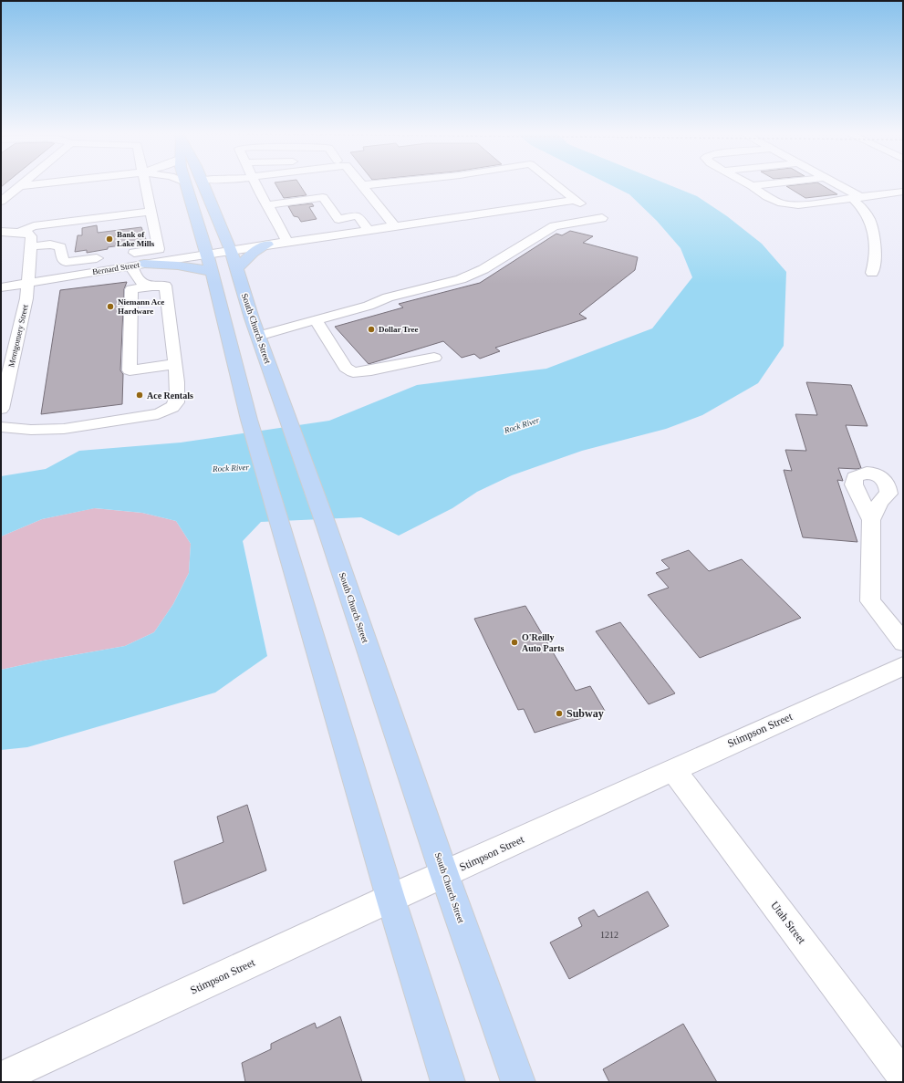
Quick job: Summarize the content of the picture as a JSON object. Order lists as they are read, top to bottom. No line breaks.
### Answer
{"streets":{"main road":["South Church Street"],"street":["Bernard Street","Montgomery Street","Stimpson Street","Utah Street"]},"crossings":[["Bernard Street","South Church Street"],["Bernard Street","Montgomery Street"],["South Church Street","Stimpson Street"],["Stimpson Street","Utah Street"]],"water":["Rock River"],"places":["Bank of Lake Mills","Niemann Ace Hardware","Dollar Tree","Ace Rentals","O'Reilly Auto Parts","Subway"],"house_numbers":["1212"]}
